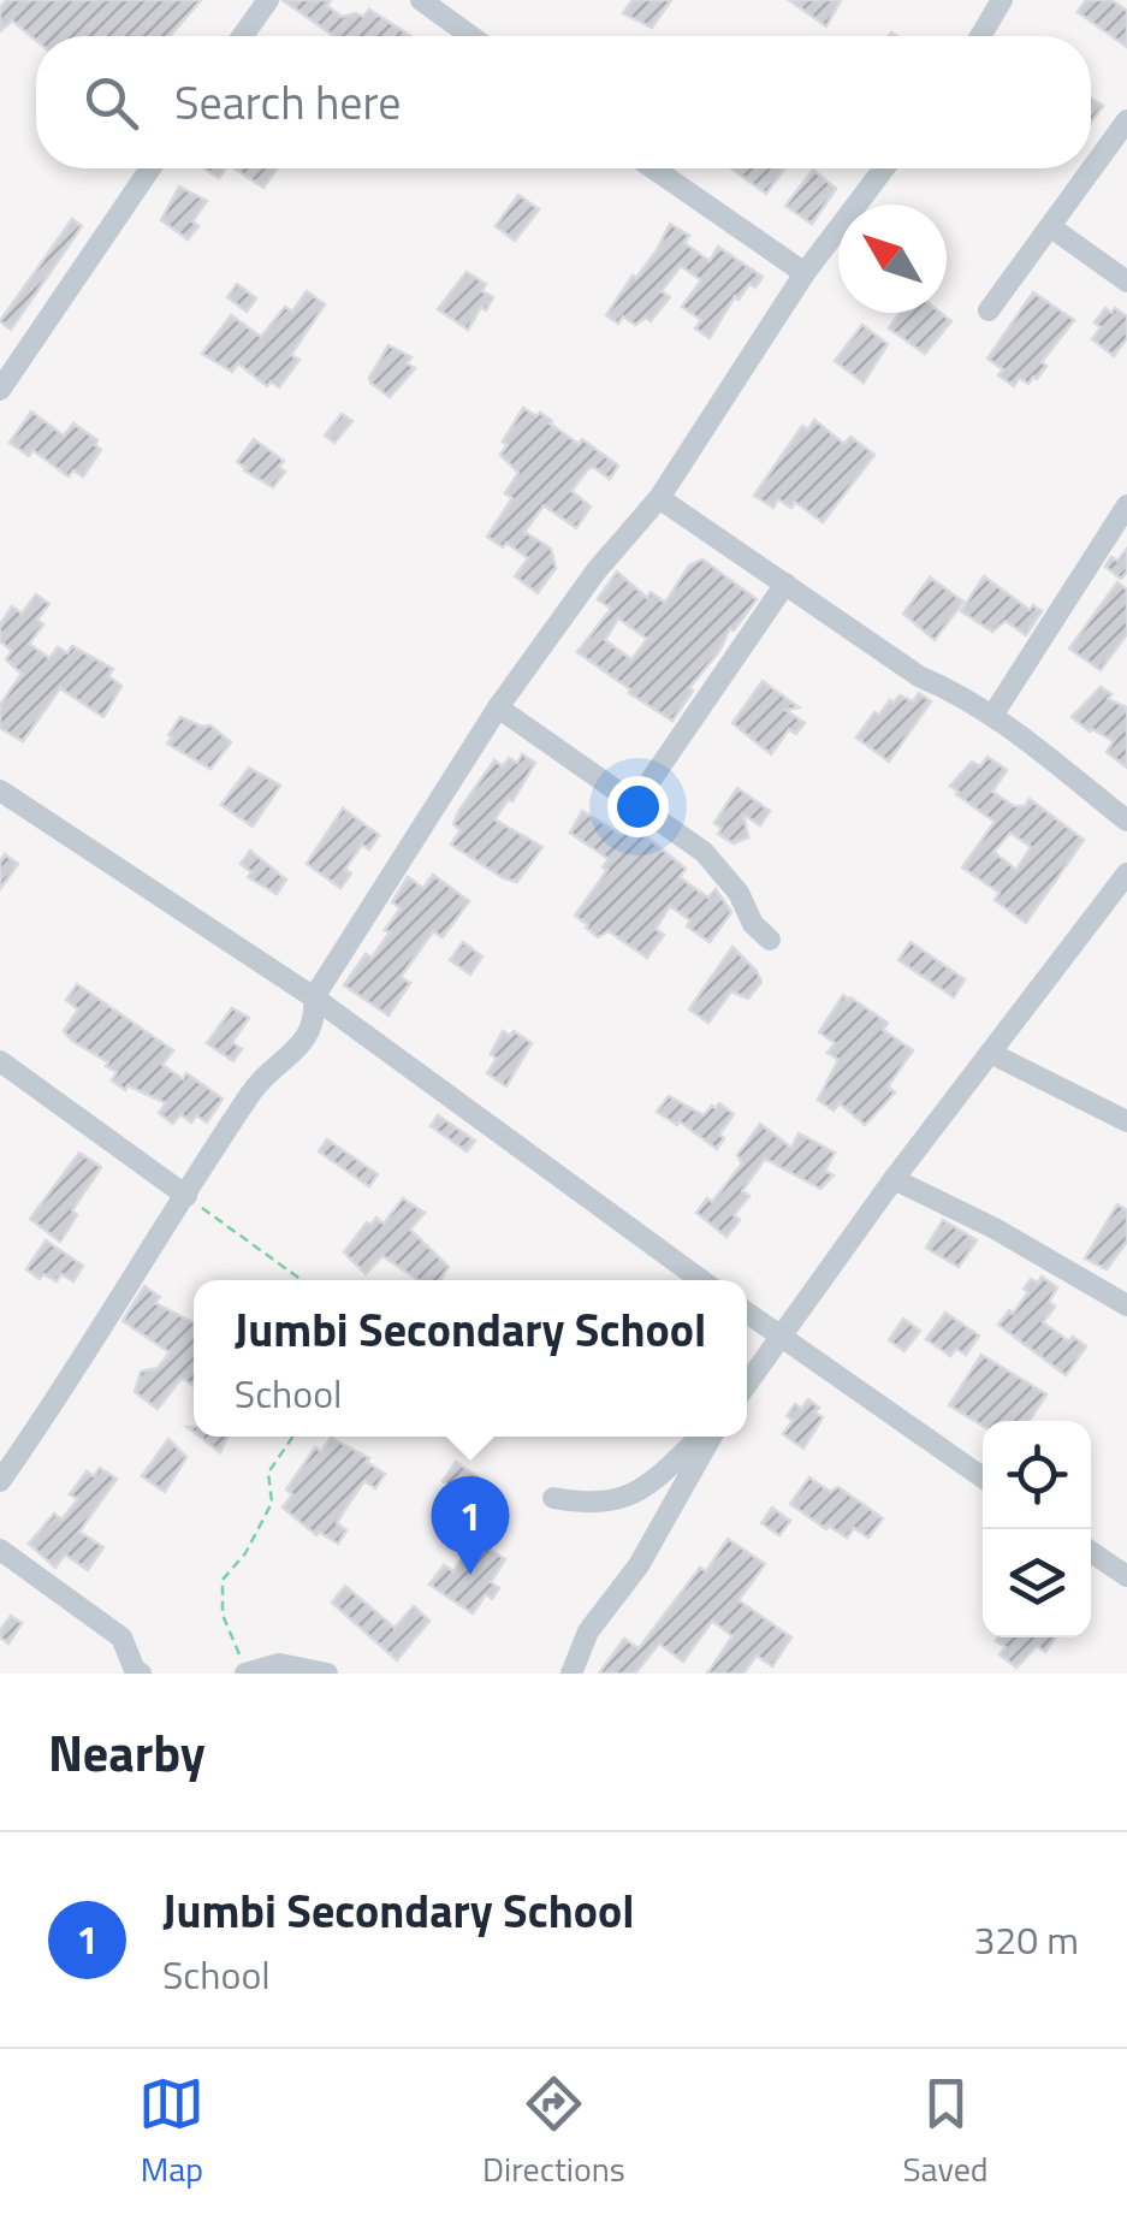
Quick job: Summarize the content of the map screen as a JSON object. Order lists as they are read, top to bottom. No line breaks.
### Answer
{"north":"top left","page":{"search":"Search here","popup":["Jumbi Secondary School","School"],"pins":"1","heading":"Nearby","list":[{"mark":"1","name":"Jumbi Secondary School","note":"School","value":"320 m"}],"nav":["Map","Directions","Saved"]}}
